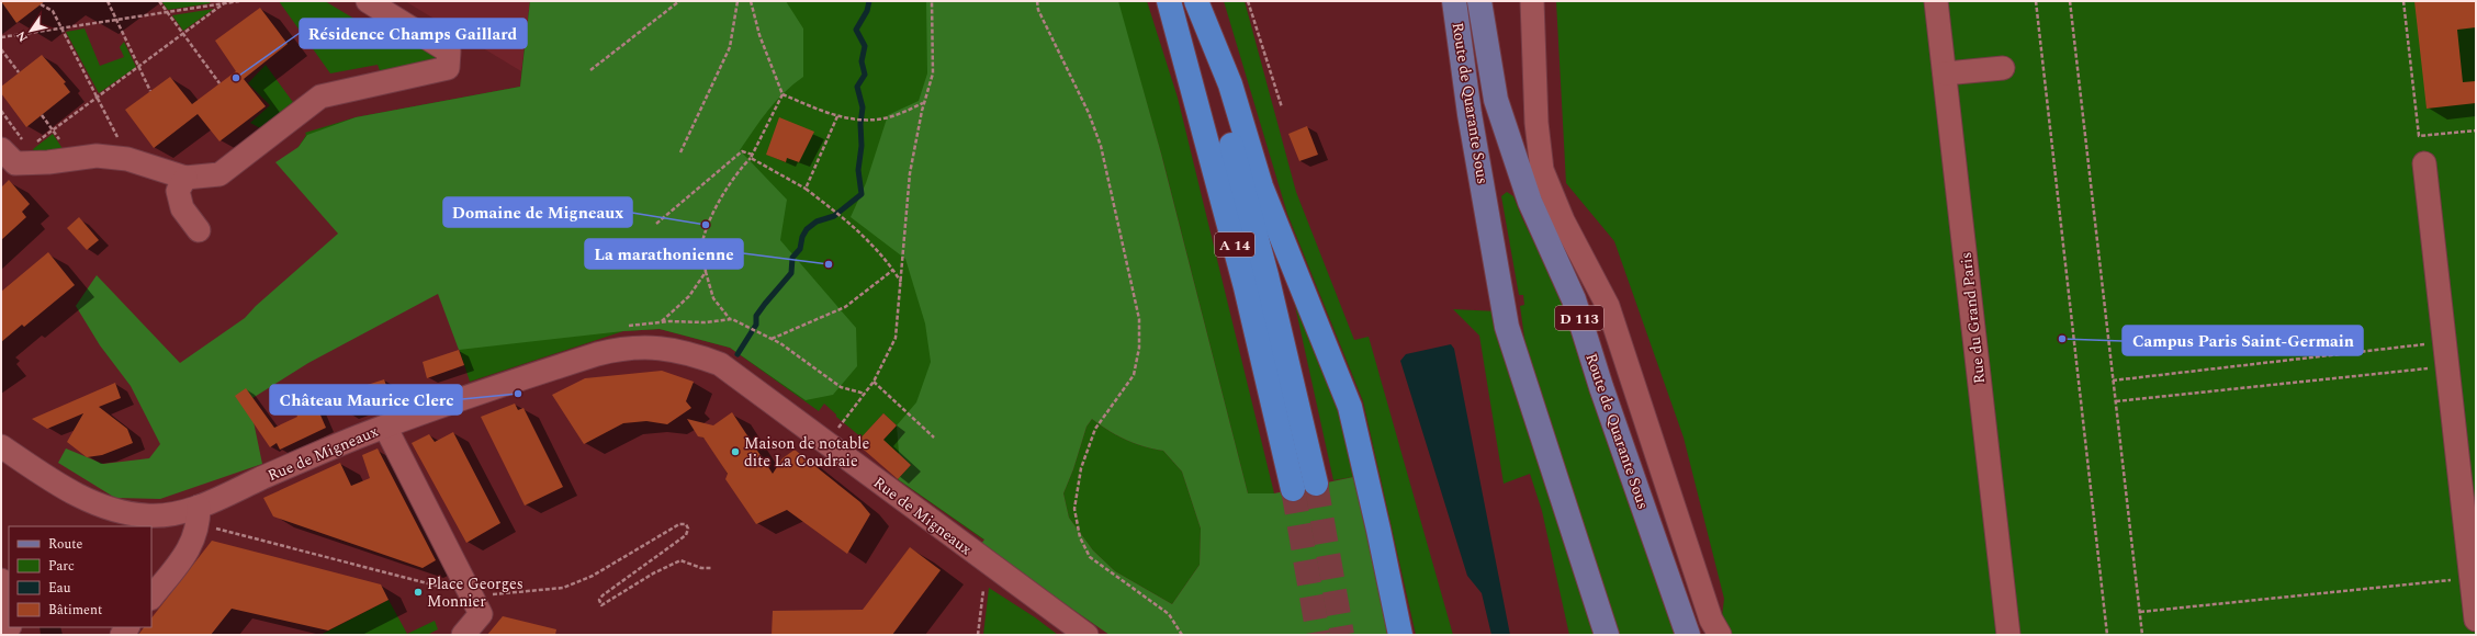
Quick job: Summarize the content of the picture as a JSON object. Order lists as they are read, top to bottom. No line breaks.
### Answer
{"streets":{"highway":["A 14"],"main road":["Route de Quarante Sous","D 113"],"street":["Rue du Grand Paris","Rue de Migneaux"]},"places":["Résidence Champs Gaillard","Domaine de Migneaux","La marathonienne","Campus Paris Saint-Germain","Château Maurice Clerc","Maison de notable dite La Coudraie","Place Georges Monnier"],"legend":["Route","Parc","Eau","Bâtiment"],"north":"bottom left"}
